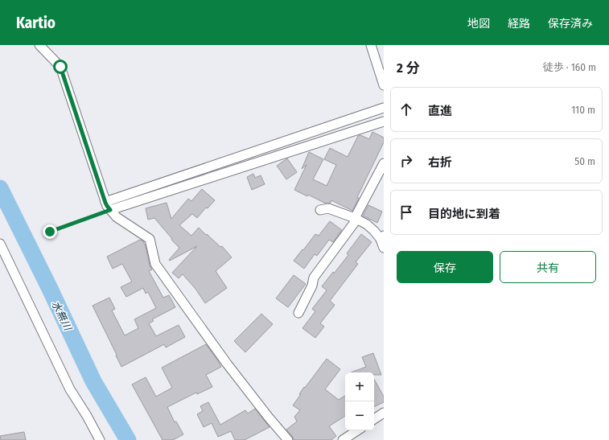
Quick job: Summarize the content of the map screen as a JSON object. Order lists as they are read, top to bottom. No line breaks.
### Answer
{"water":["水無川"],"page":{"header":"Kartio","nav":["地図","経路","保存済み"],"heading":["2 分","徒歩 · 160 m"],"list":[["直進","110 m"],["右折","50 m"],"目的地に到着"],"buttons":["保存","共有"],"map_buttons":["+","−"]}}
